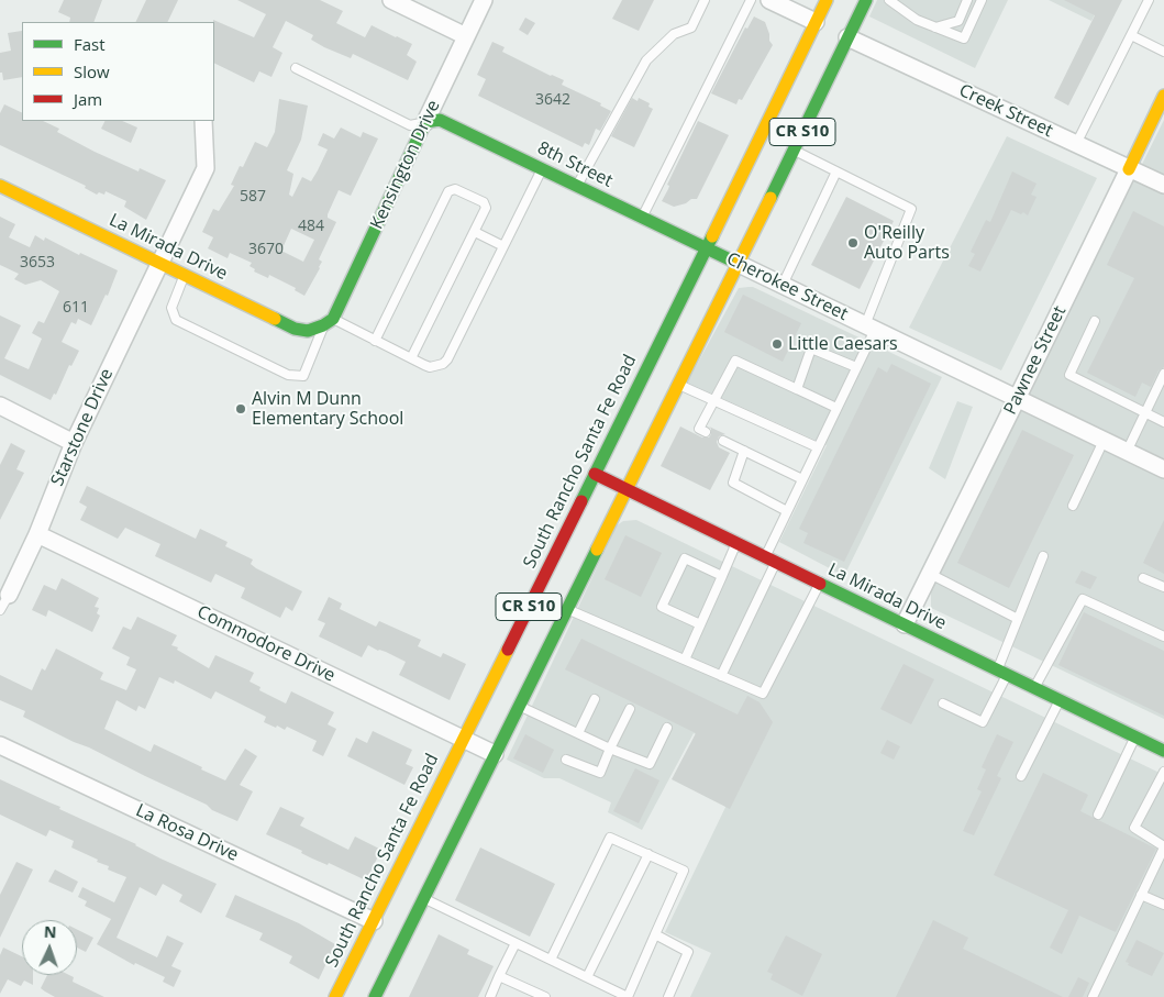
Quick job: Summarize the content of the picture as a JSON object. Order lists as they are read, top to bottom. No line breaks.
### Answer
{"streets":{"main road":["CR S10","Kensington Drive","8th Street","La Mirada Drive","Cherokee Street","Pawnee Street","South Rancho Santa Fe Road"],"street":["Creek Street","Starstone Drive","Commodore Drive","La Rosa Drive"]},"crossings":[["Creek Street","CR S10"],["Creek Street","Pawnee Street"],["CR S10","La Mirada Drive"],["CR S10","Cherokee Street"],["CR S10","Commodore Drive"],["Kensington Drive","8th Street"],["Kensington Drive","La Mirada Drive"],["8th Street","Cherokee Street"],["8th Street","South Rancho Santa Fe Road"],["La Mirada Drive","Pawnee Street"],["La Mirada Drive","Starstone Drive"],["La Mirada Drive","South Rancho Santa Fe Road"],["Cherokee Street","Pawnee Street"],["Cherokee Street","South Rancho Santa Fe Road"],["Starstone Drive","Commodore Drive"],["South Rancho Santa Fe Road","Commodore Drive"],["South Rancho Santa Fe Road","La Rosa Drive"]],"places":["O'Reilly Auto Parts","Little Caesars","Alvin M Dunn Elementary School"],"house_numbers":["3642","587","484","3670","3653","611"],"legend":["Fast","Slow","Jam"],"north":"top"}
